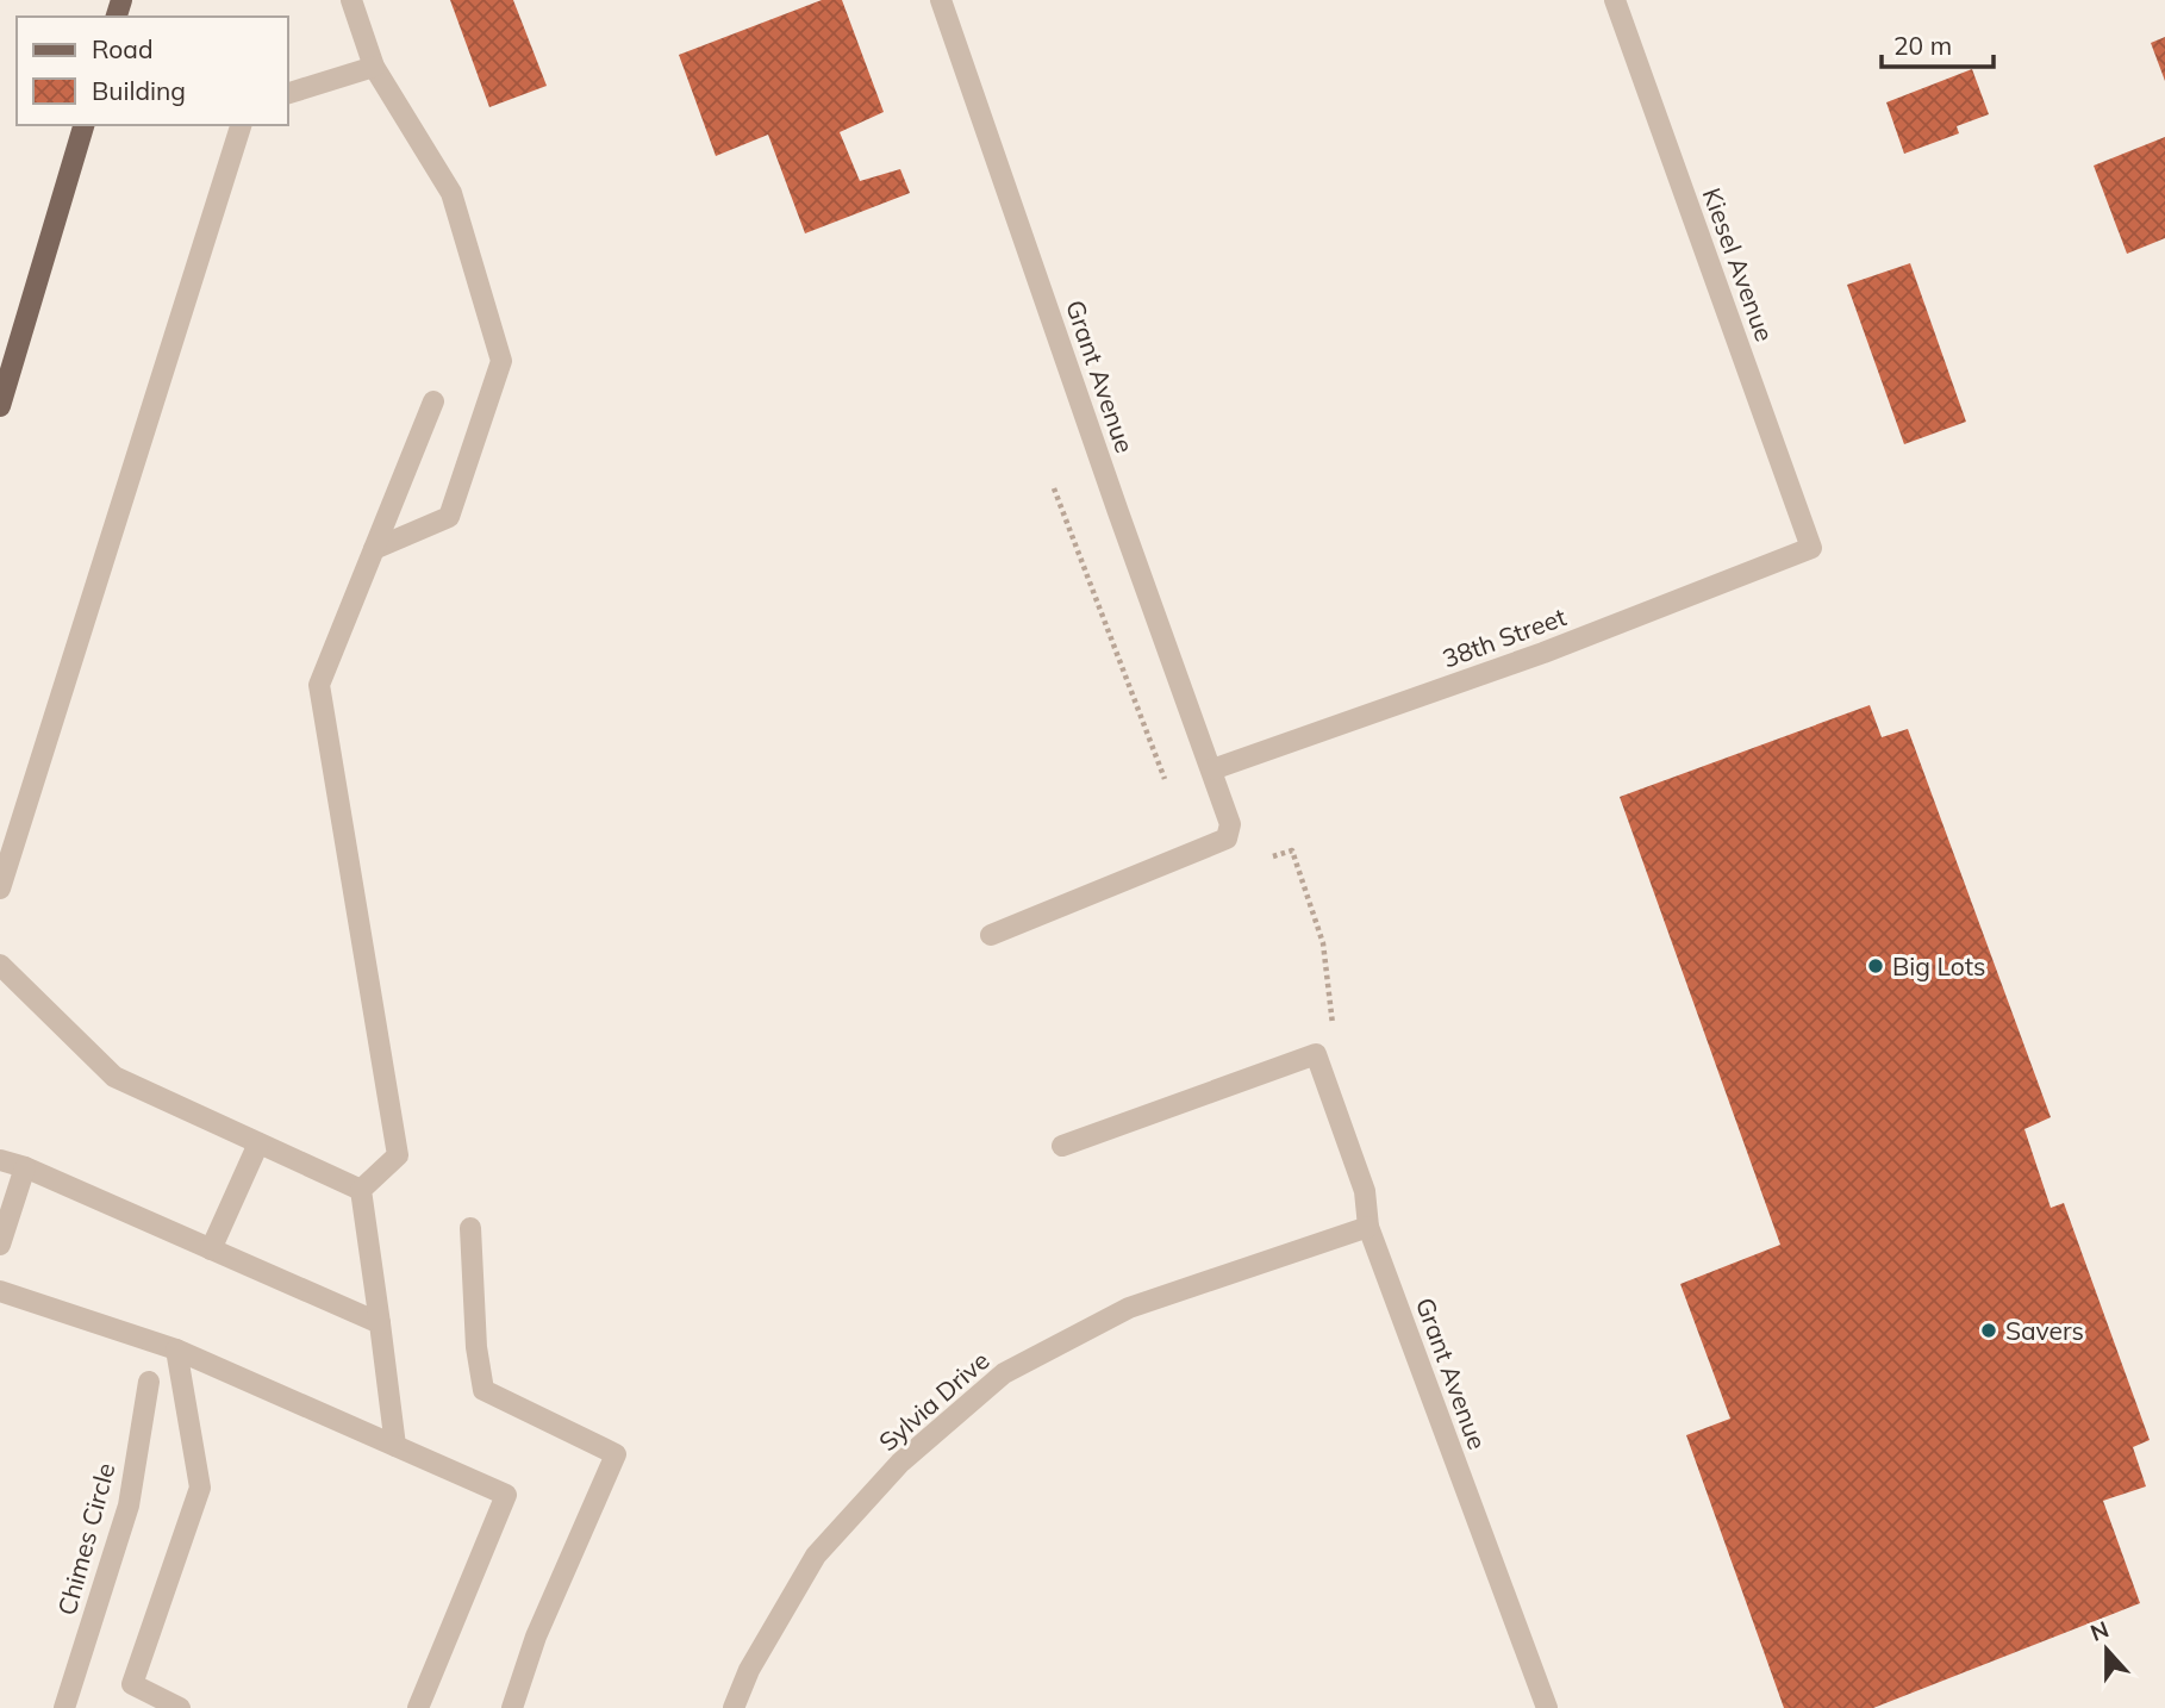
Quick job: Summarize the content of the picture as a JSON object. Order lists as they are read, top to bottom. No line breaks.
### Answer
{"streets":{"street":["Kiesel Avenue","Grant Avenue","38th Street","Sylvia Drive","Chimes Circle"]},"crossings":[["Kiesel Avenue","38th Street"],["Grant Avenue","38th Street"],["Grant Avenue","Sylvia Drive"]],"places":["Big Lots","Savers"],"legend":["Road","Building"],"scale_bar":"20 m","north":"top"}
